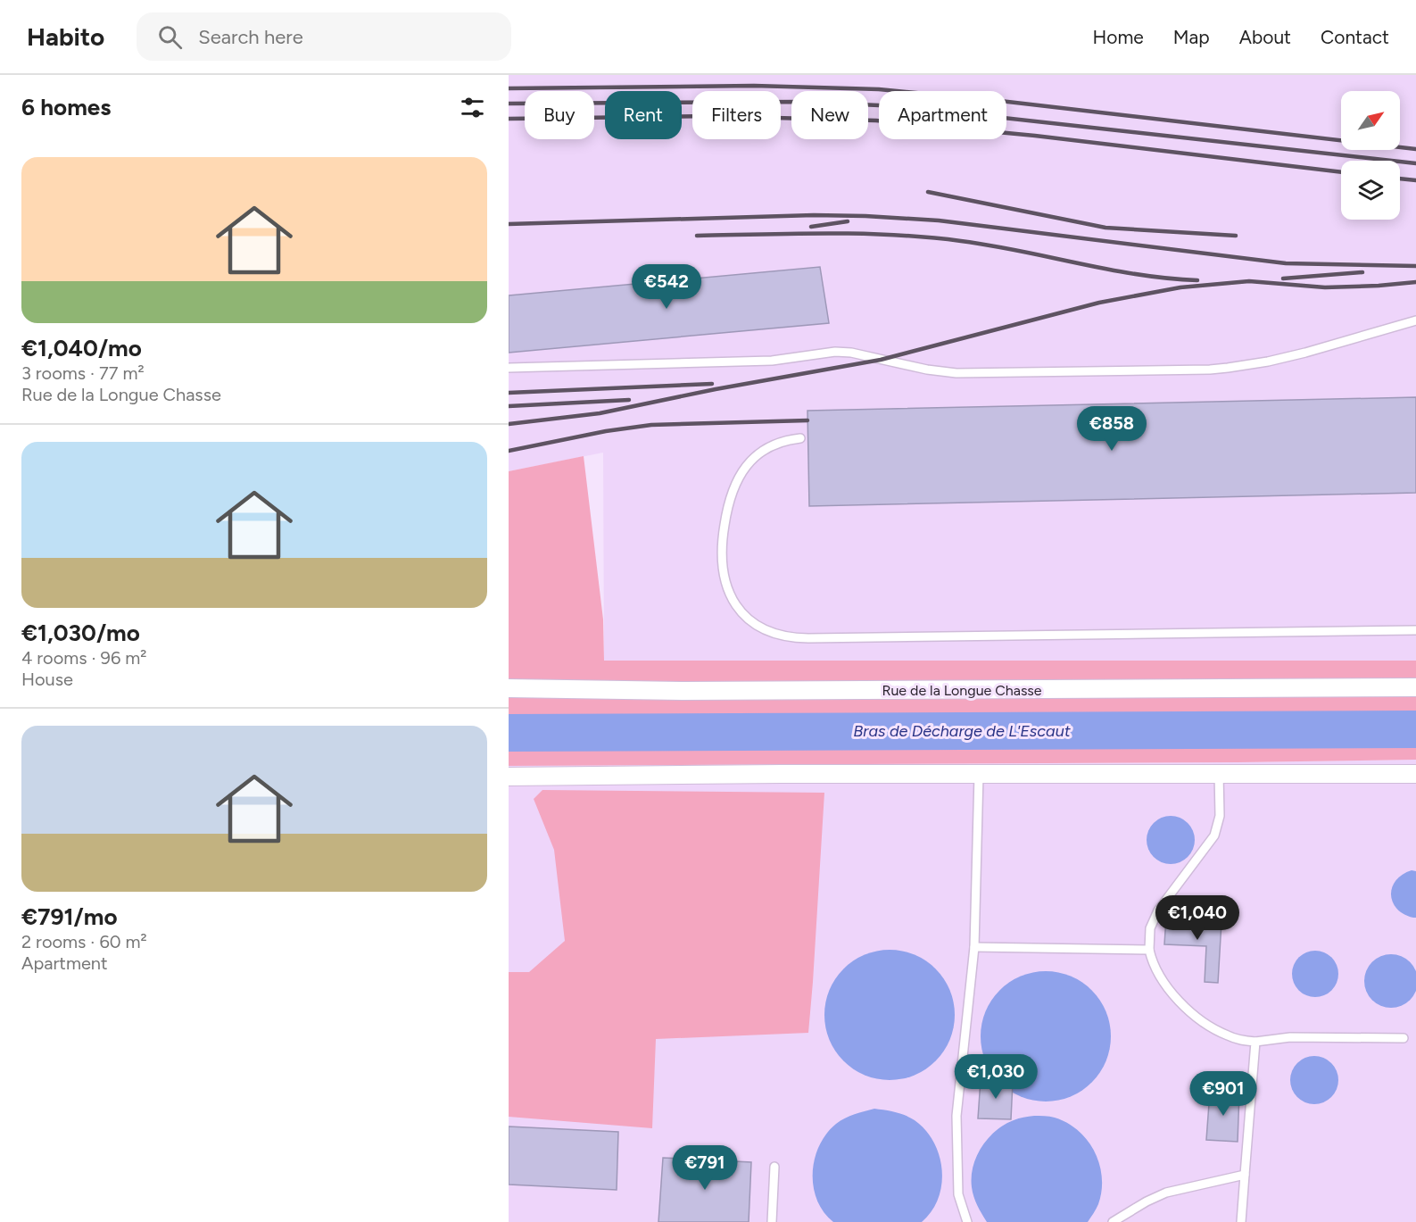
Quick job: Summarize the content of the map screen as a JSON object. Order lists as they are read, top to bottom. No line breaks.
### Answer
{"streets":{"street":["Rue de la Longue Chasse"]},"water":["Bras de Décharge de L'Escaut"],"north":"top right","page":{"header":"Habito","search":"Search here","nav":["Home","Map","About","Contact"],"heading":"6 homes","chip":["Buy","Rent","Filters","New","Apartment"],"list":[{"name":"€1,040/mo","note":"3 rooms · 77 m² · Rue de la Longue Chasse"},{"name":"€1,030/mo","note":"4 rooms · 96 m² · House"},{"name":"€791/mo","note":"2 rooms · 60 m² · Apartment"}],"price":["€542","€858","€1,040","€1,030","€901","€791"]}}
